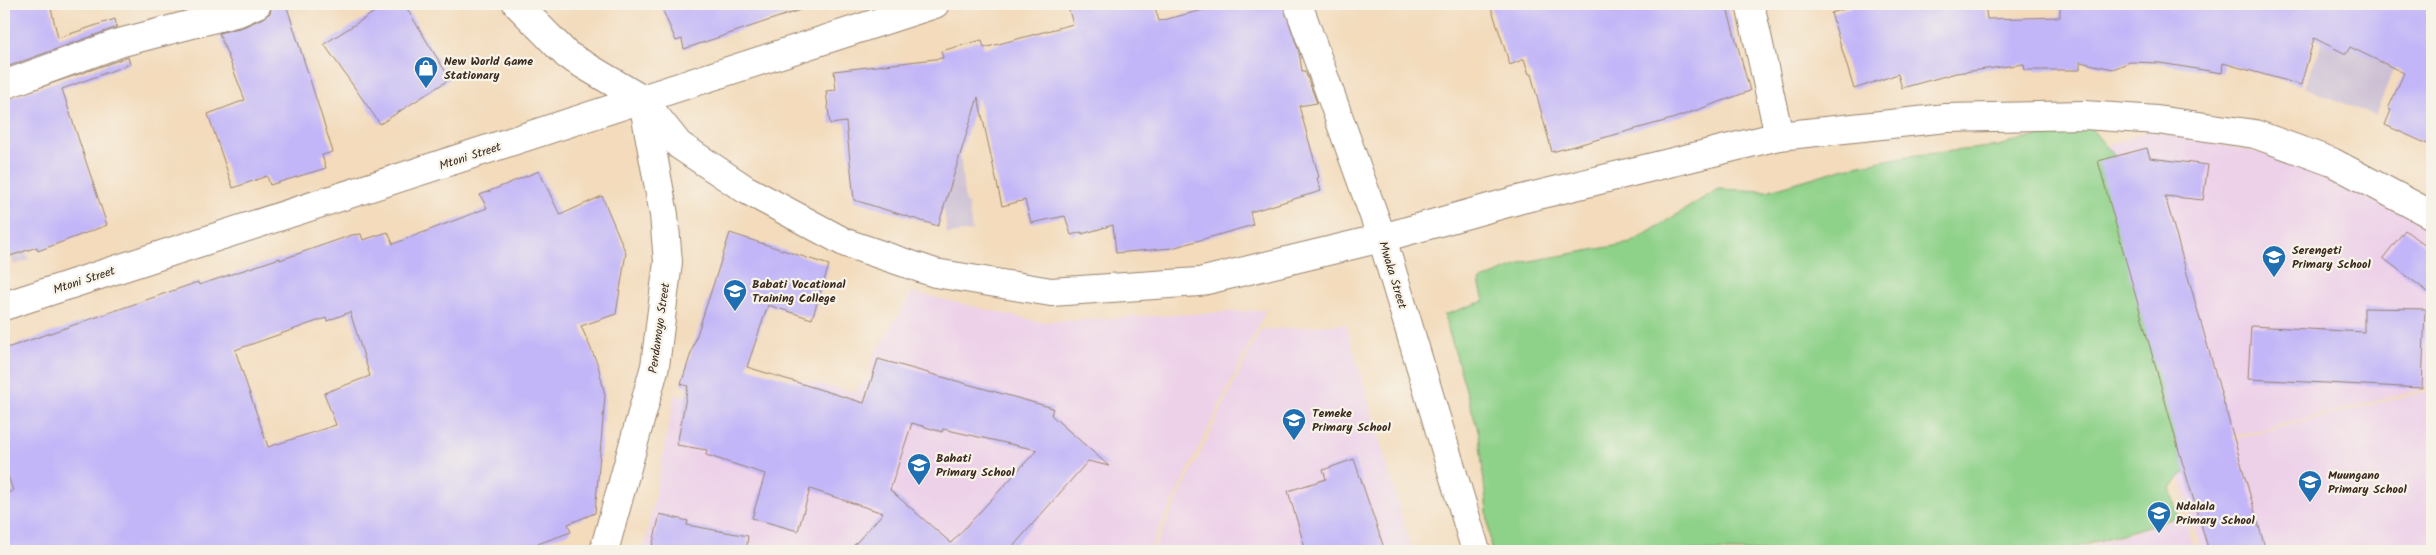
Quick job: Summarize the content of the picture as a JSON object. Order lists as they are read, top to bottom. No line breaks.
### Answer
{"streets":{"street":["Mtoni Street","Mwaka Street","Pendamoyo Street"]},"crossings":[["Mtoni Street","Pendamoyo Street"]],"places":{"shop":["New World Game Stationary"],"school or university":["Serengeti Primary School","Babati Vocational Training College","Temeke Primary School","Bahati Primary School","Muungano Primary School","Ndalala Primary School"]}}
